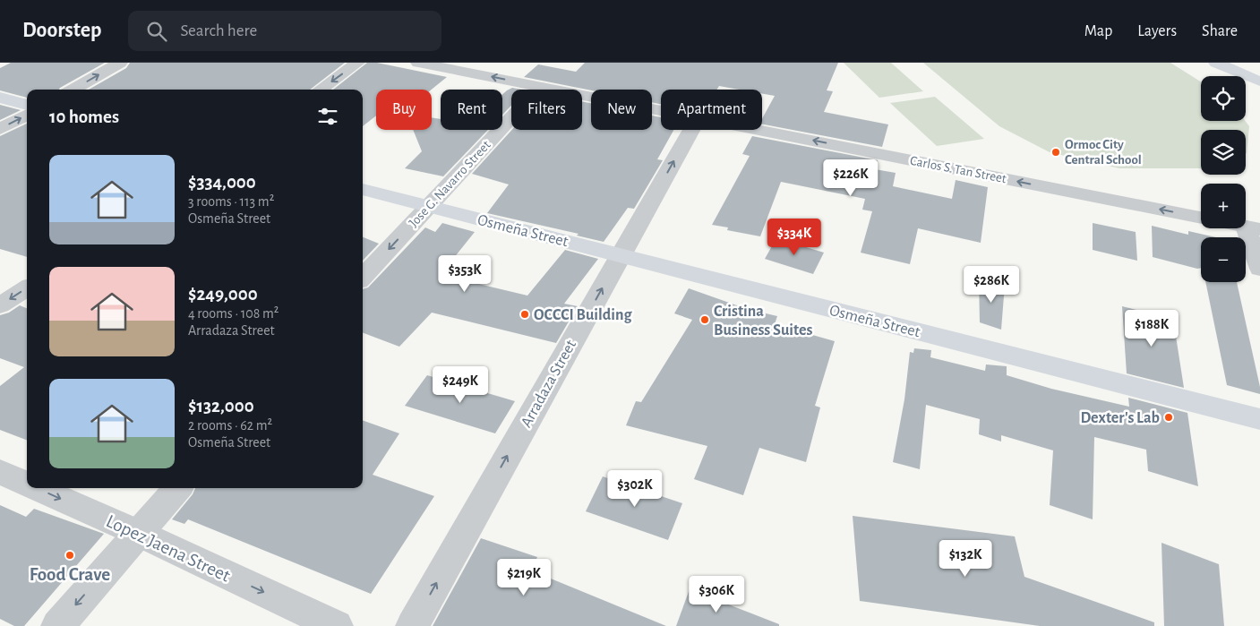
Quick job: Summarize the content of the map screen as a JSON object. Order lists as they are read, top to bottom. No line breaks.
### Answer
{"streets":{"main road":["Osmeña Street"],"street":["Carlos S. Tan Street","Jose G. Navarro Street","Arradaza Street","Lopez Jaena Street"]},"crossings":[["Carlos S. Tan Street","Jose G. Navarro Street"],["Jose G. Navarro Street","Osmeña Street"],["Osmeña Street","Arradaza Street"]],"one_way":["Carlos S. Tan Street","Jose G. Navarro Street","Arradaza Street","Lopez Jaena Street"],"places":["Ormoc City Central School","OCCCI Building","Cristina Business Suites","Dexter's Lab","Food Crave"],"page":{"header":"Doorstep","search":"Search here","nav":["Map","Layers","Share"],"map_buttons":["+","−"],"chip":["Buy","Rent","Filters","New","Apartment"],"heading":"10 homes","list":[{"name":"$334,000","note":"3 rooms · 113 m² · Osmeña Street"},{"name":"$249,000","note":"4 rooms · 108 m² · Arradaza Street"},{"name":"$132,000","note":"2 rooms · 62 m² · Osmeña Street"}],"price":["$226K","$334K","$353K","$286K","$188K","$249K","$302K","$132K","$219K","$306K"]}}
